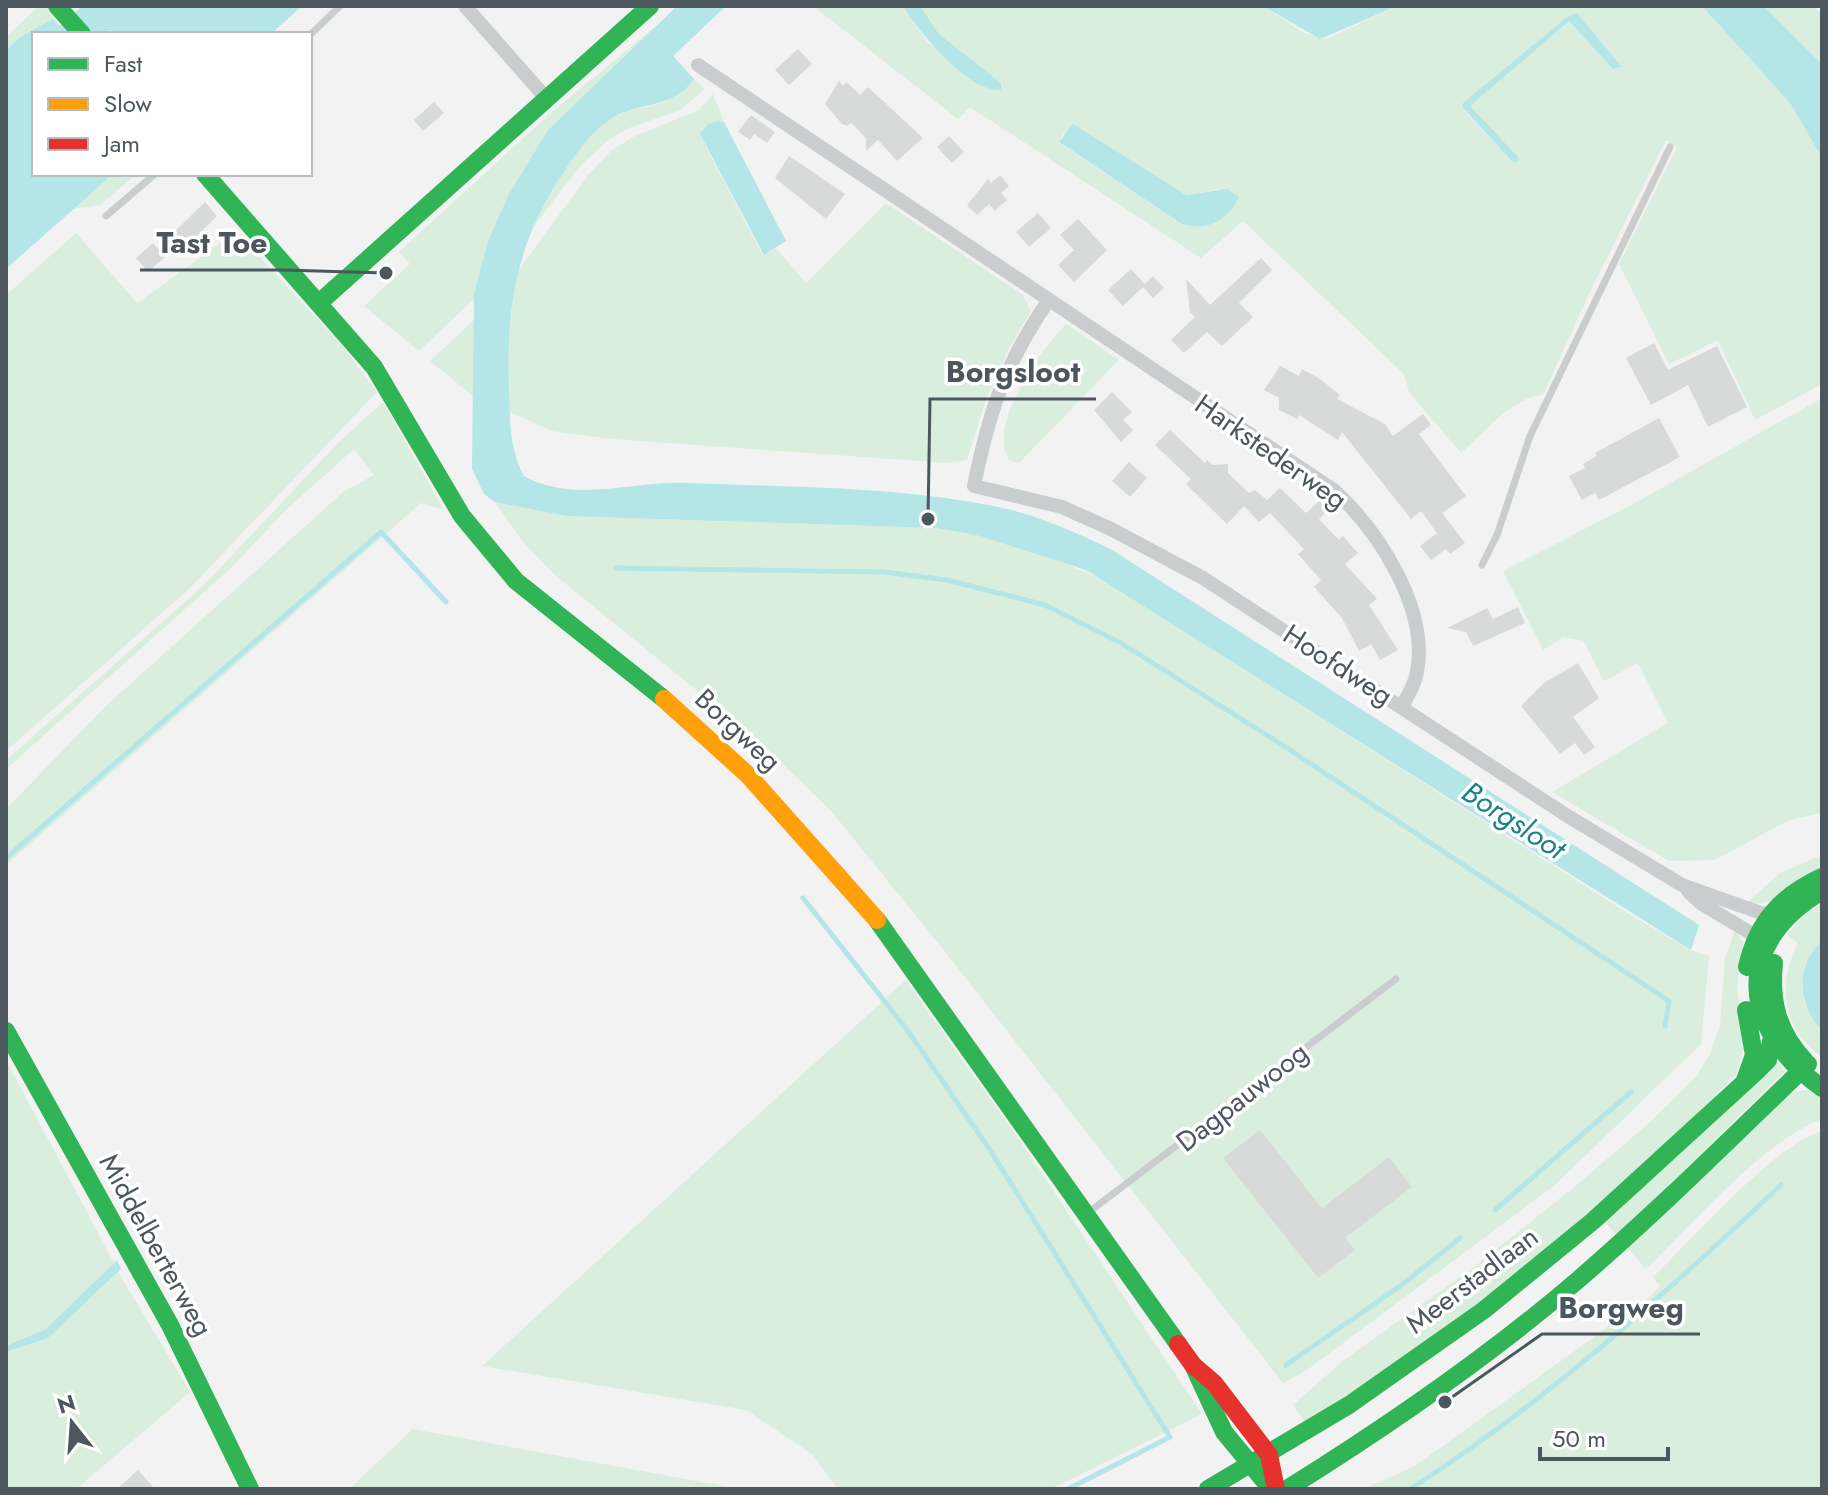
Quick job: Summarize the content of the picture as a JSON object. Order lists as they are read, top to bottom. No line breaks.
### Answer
{"streets":{"main road":["Borgweg","Middelberterweg","Meerstadlaan"],"street":["Harkstederweg","Hoofdweg"],"lane":["Dagpauwoog"]},"crossings":[["Harkstederweg","Hoofdweg"],["Borgweg","Dagpauwoog"],["Borgweg","Meerstadlaan"]],"water":["Borgsloot"],"places":["Tast Toe","Borgsloot","Borgweg"],"legend":["Fast","Slow","Jam"],"scale_bar":"50 m","north":"top"}
